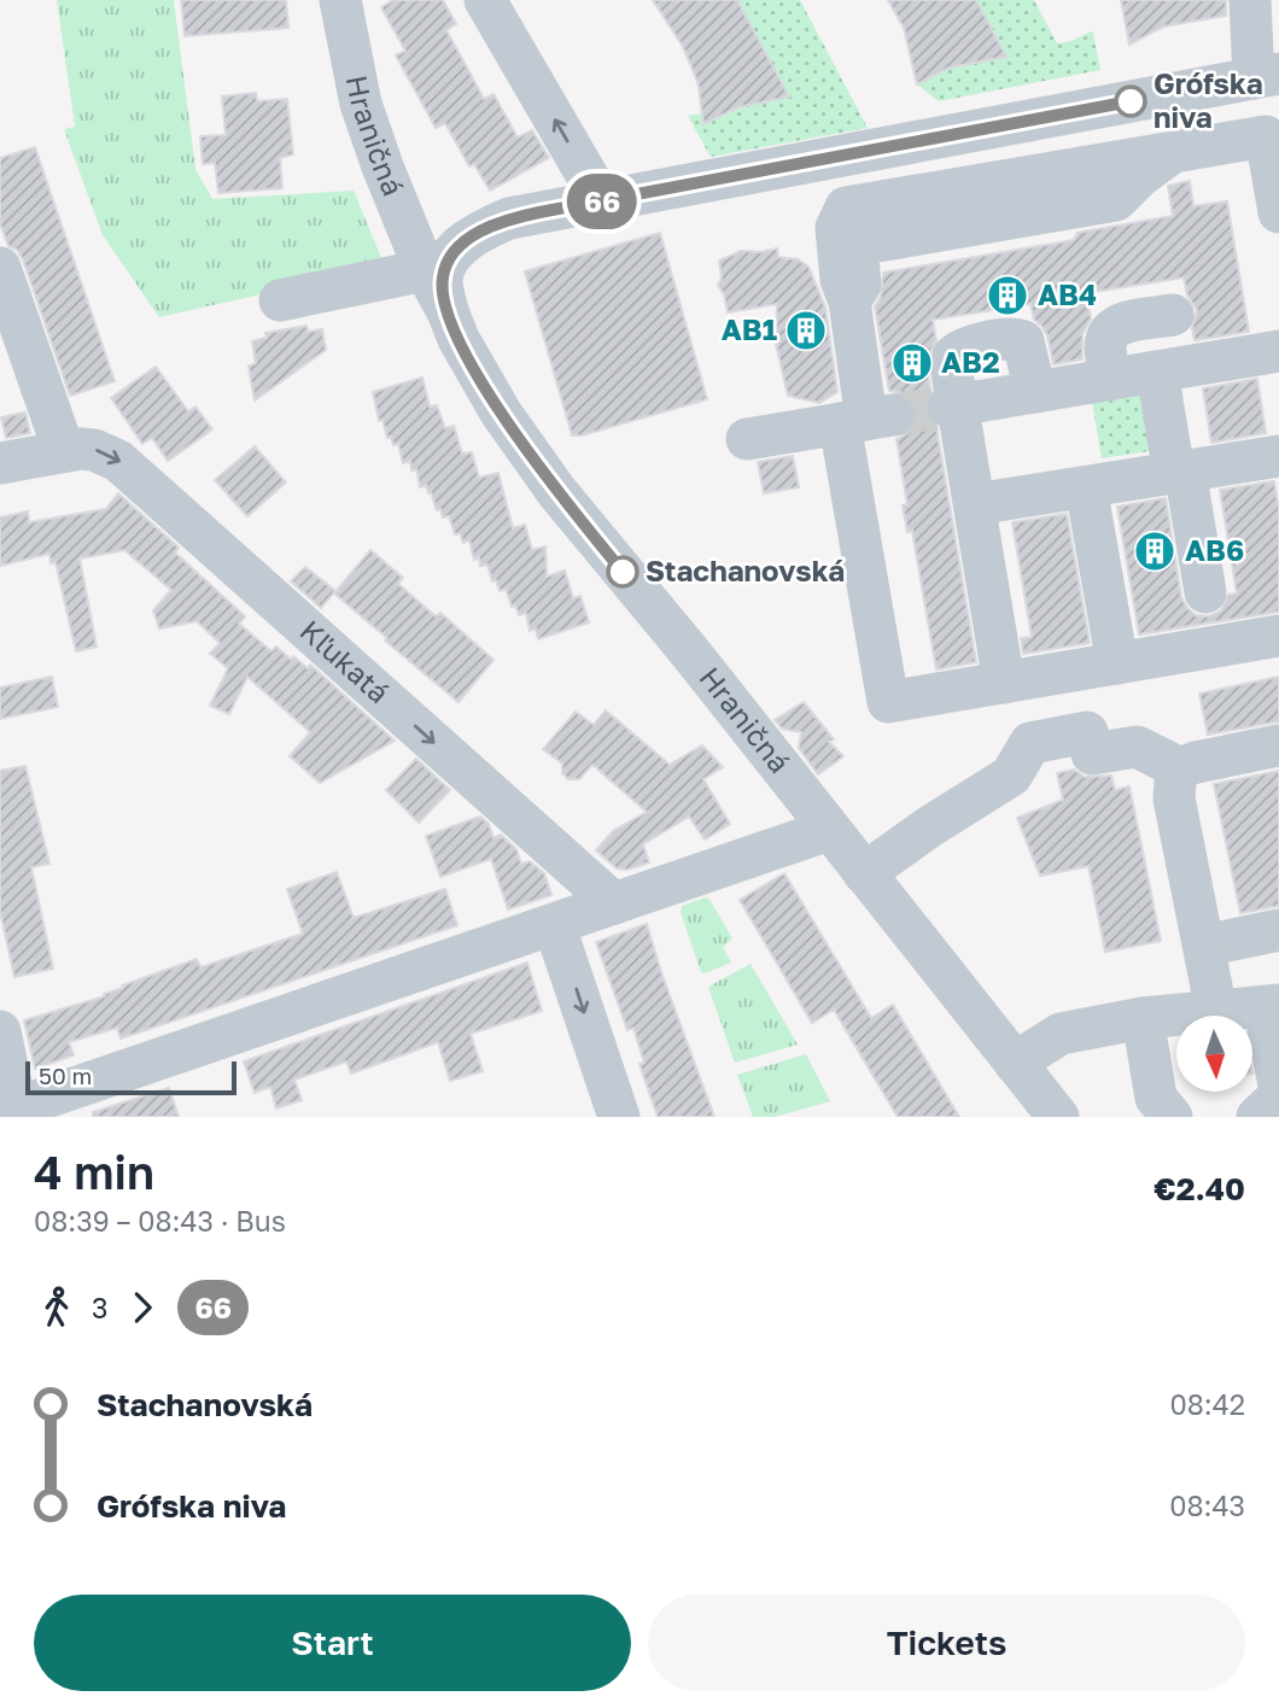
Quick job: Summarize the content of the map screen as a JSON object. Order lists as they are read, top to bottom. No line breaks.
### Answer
{"streets":{"street":["Hraničná","Kľukatá"]},"one_way":["Kľukatá"],"places":{"other":["Grófska niva","Stachanovská"],"building":["AB4","AB1","AB2","AB6"]},"lines":["bus line 66"],"scale_bar":"50 m","north":"bottom","page":{"on_map":"66","scale":"50 m","heading":["4 min","08:39 – 08:43 · Bus","€2.40"],"legs":["3","66"],"list":[{"name":"Stachanovská","value":"08:42"},{"name":"Grófska niva","value":"08:43"}],"buttons":["Start","Tickets"]}}
